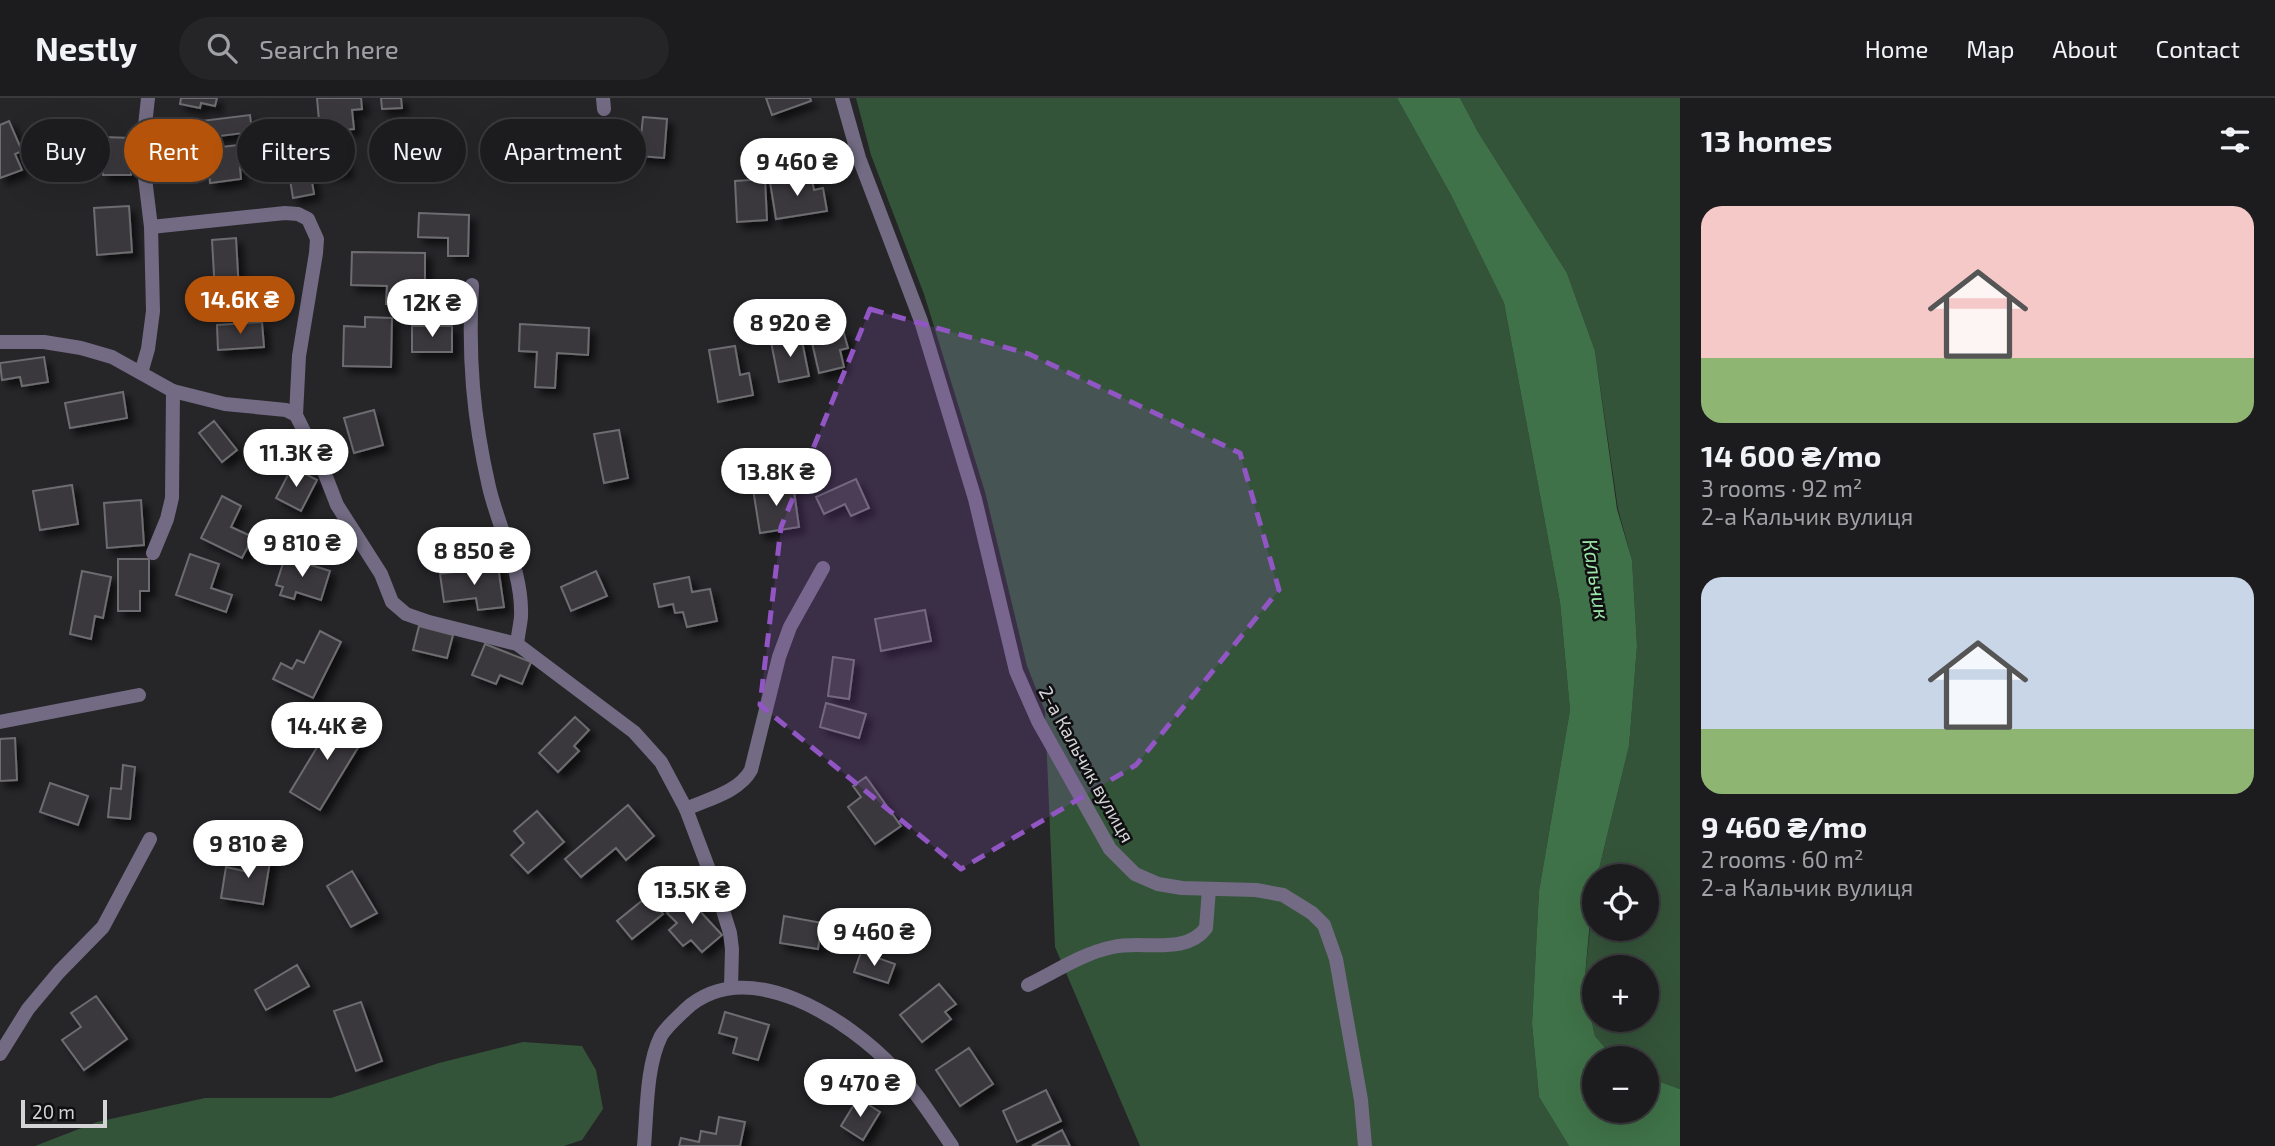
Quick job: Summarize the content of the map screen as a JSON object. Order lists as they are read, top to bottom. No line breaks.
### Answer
{"streets":{"street":["2-а Кальчик вулиця"]},"water":["Кальчик"],"scale_bar":"20 m","page":{"header":"Nestly","search":"Search here","nav":["Home","Map","About","Contact"],"heading":"13 homes","chip":["Buy","Rent","Filters","New","Apartment"],"price":["9 460 ₴","14.6K ₴","12K ₴","8 920 ₴","11.3K ₴","13.8K ₴","9 810 ₴","8 850 ₴","14.4K ₴","9 810 ₴","13.5K ₴","9 460 ₴","9 470 ₴"],"list":[{"name":"14 600 ₴/mo","note":"3 rooms · 92 m² · 2-а Кальчик вулиця"},{"name":"9 460 ₴/mo","note":"2 rooms · 60 m² · 2-а Кальчик вулиця"}],"map_buttons":["+","−"],"scale":"20 m"}}
